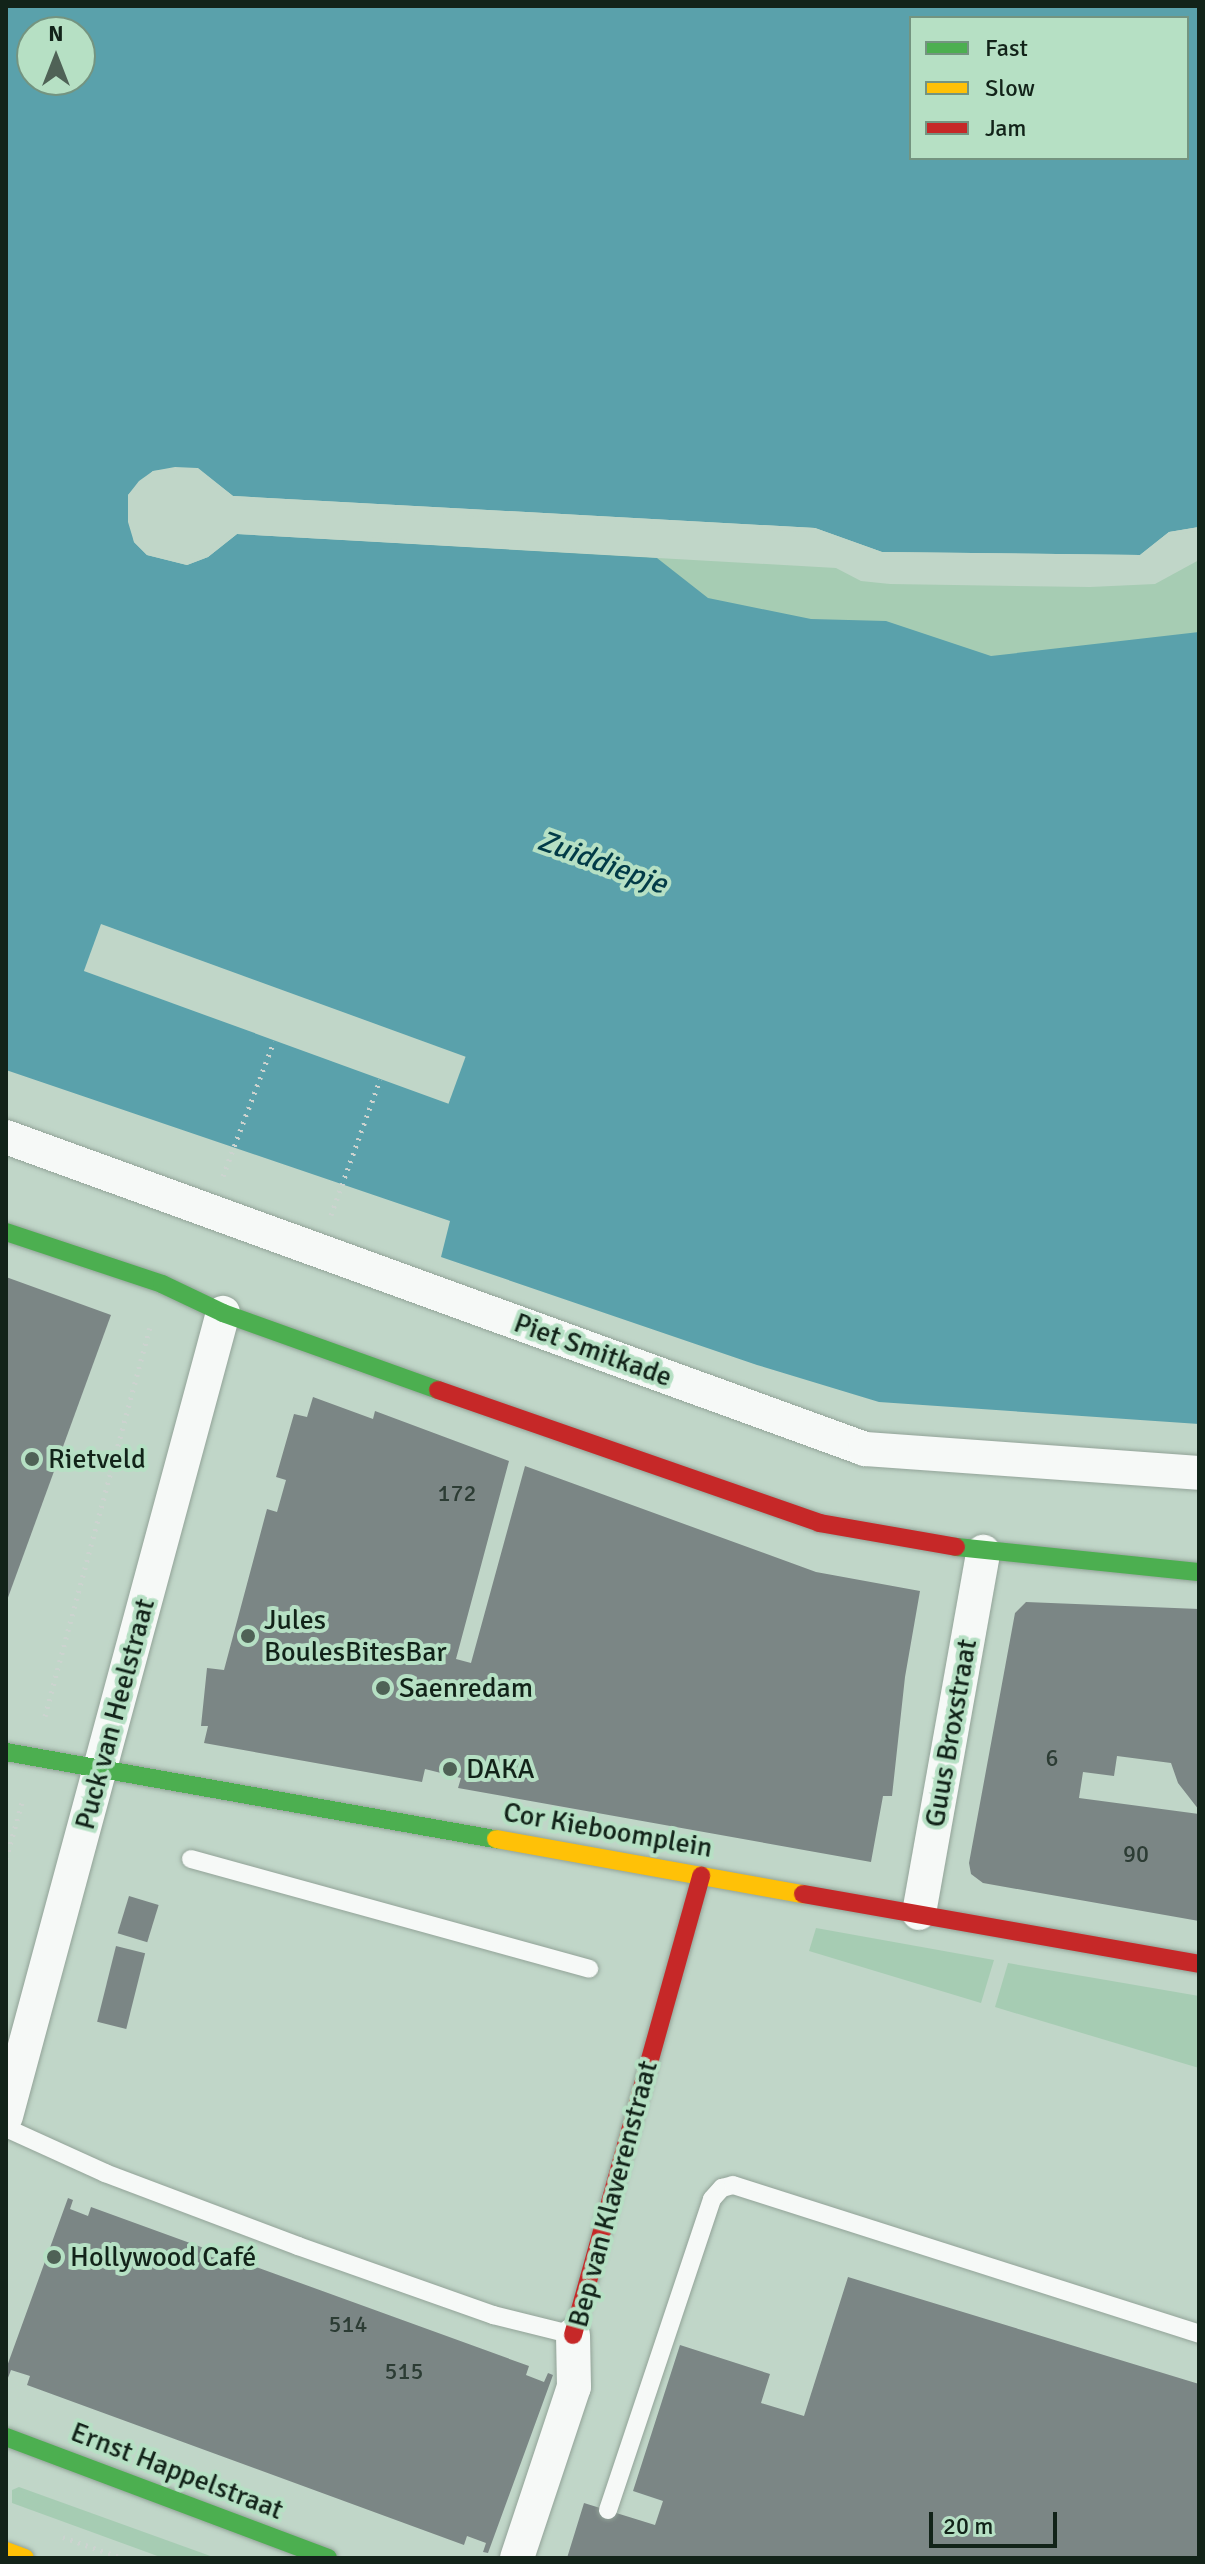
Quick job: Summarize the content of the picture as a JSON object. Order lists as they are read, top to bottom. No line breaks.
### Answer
{"streets":{"street":["Piet Smitkade","Puck van Heelstraat","Guus Broxstraat","Cor Kieboomplein","Bep van Klaverenstraat","Ernst Happelstraat"]},"crossings":[["Puck van Heelstraat","Cor Kieboomplein"],["Guus Broxstraat","Cor Kieboomplein"],["Cor Kieboomplein","Bep van Klaverenstraat"]],"water":["Zuiddiepje"],"places":["Rietveld","Jules BoulesBitesBar","Saenredam","DAKA","Hollywood Café"],"house_numbers":["172","6","90","514","515"],"legend":["Fast","Slow","Jam"],"scale_bar":"20 m","north":"top"}
